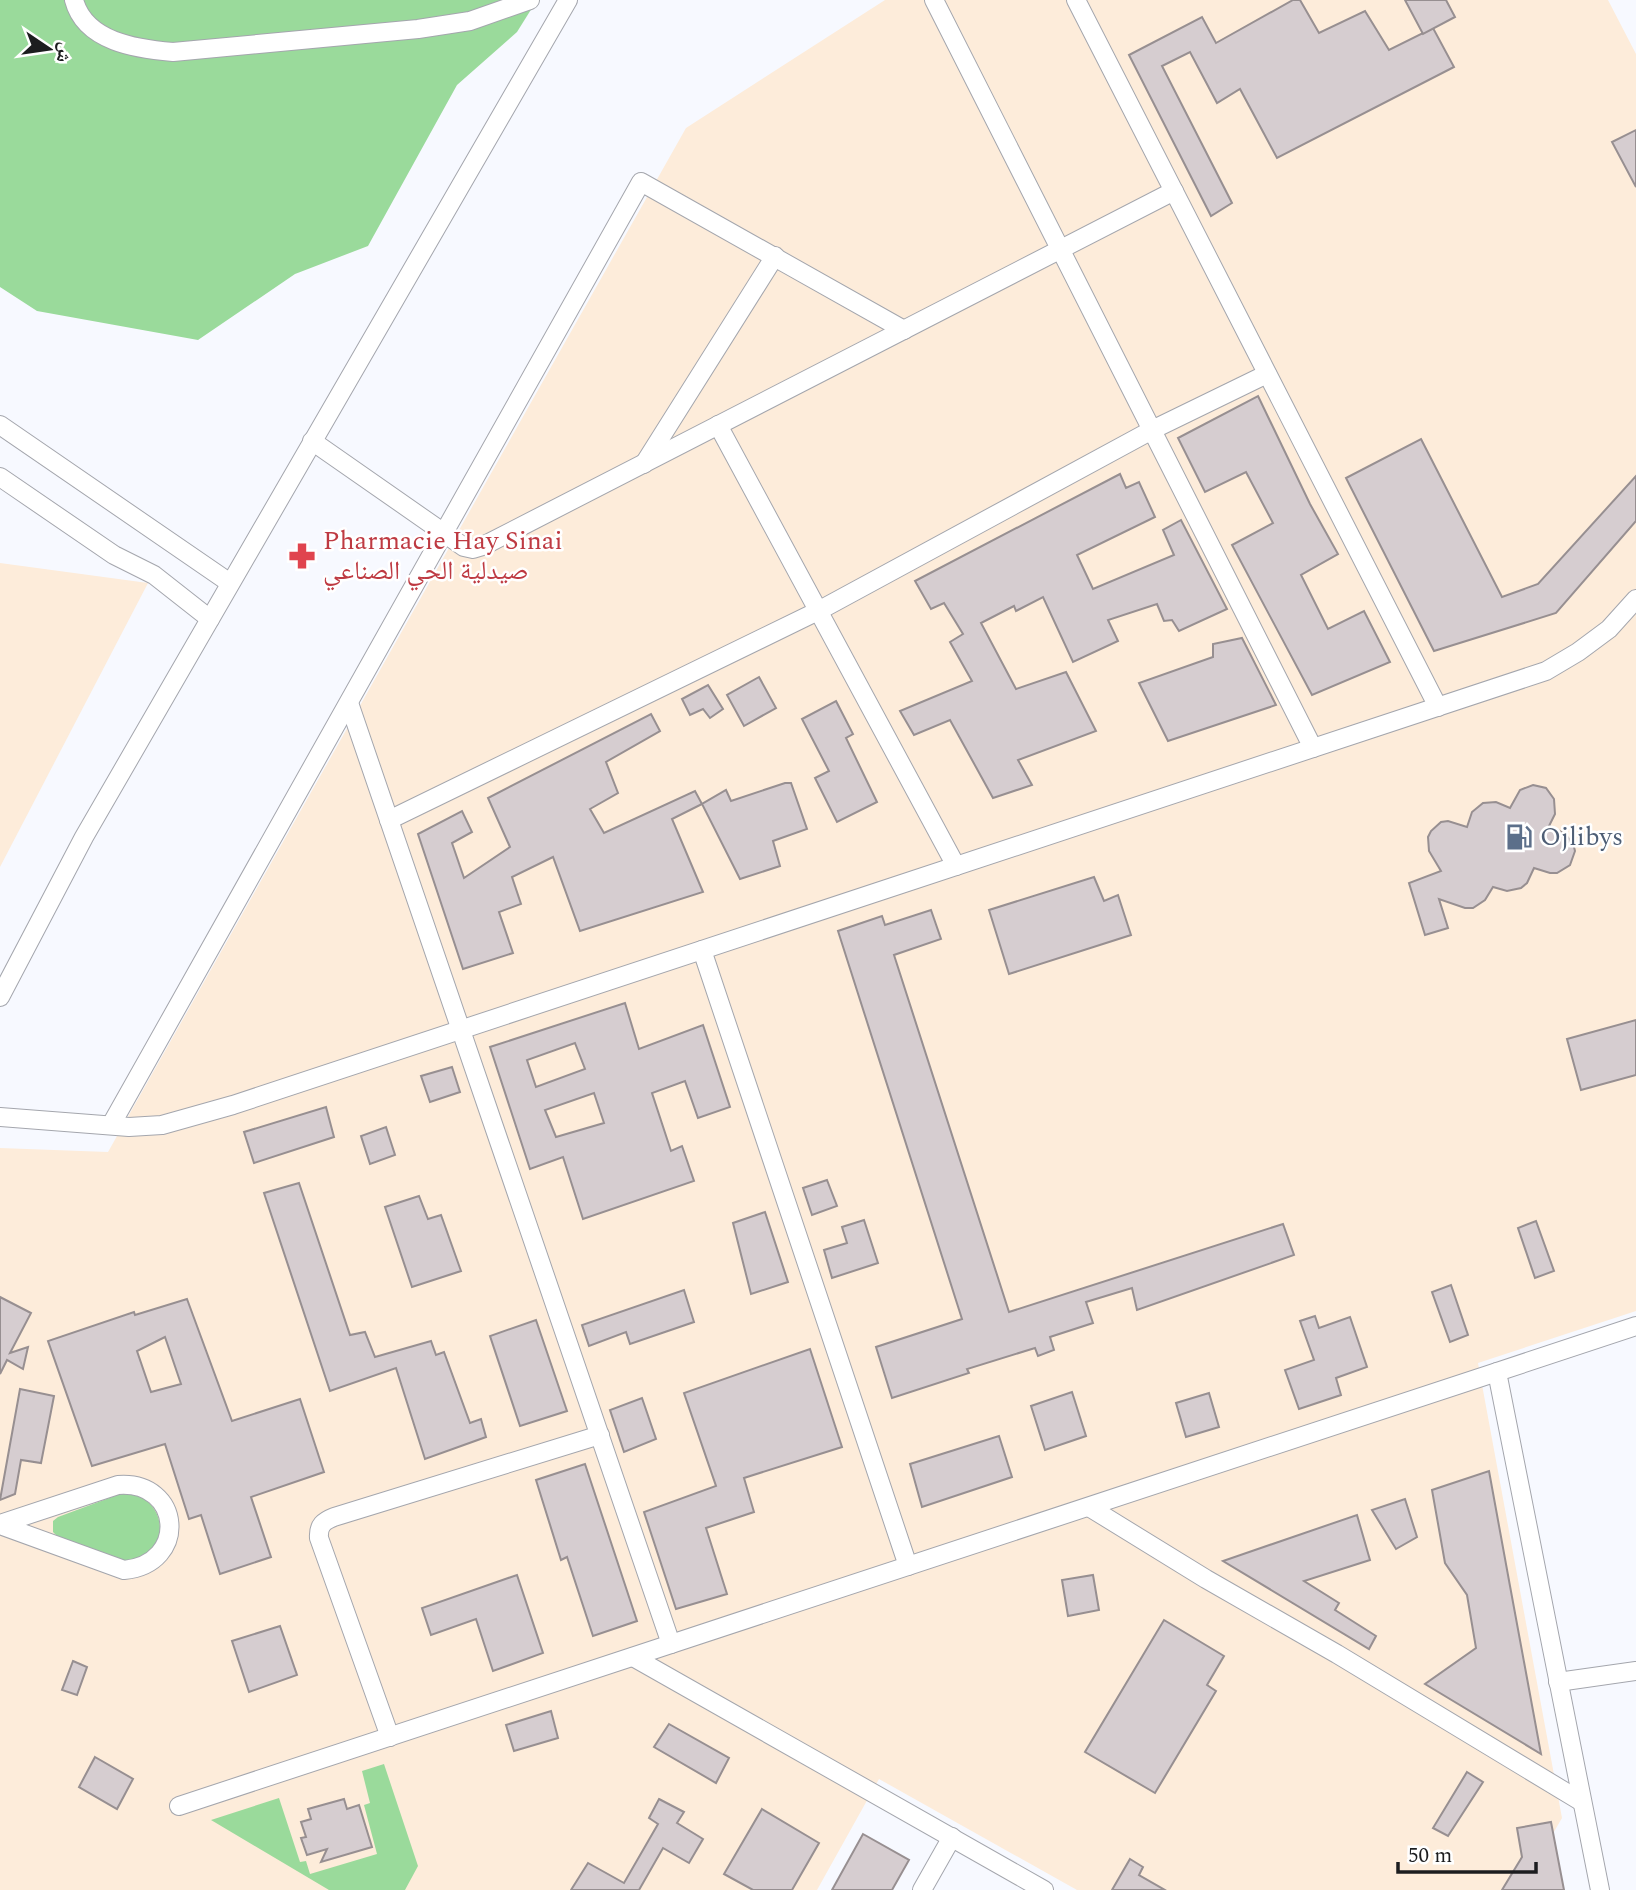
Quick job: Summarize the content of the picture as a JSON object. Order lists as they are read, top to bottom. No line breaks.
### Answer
{"places":{"pharmacy":["Pharmacie Hay Sinai صيدلية الحي الصناعي"],"fuel station":["Ojlibys"]},"scale_bar":"50 m","north":"right"}
